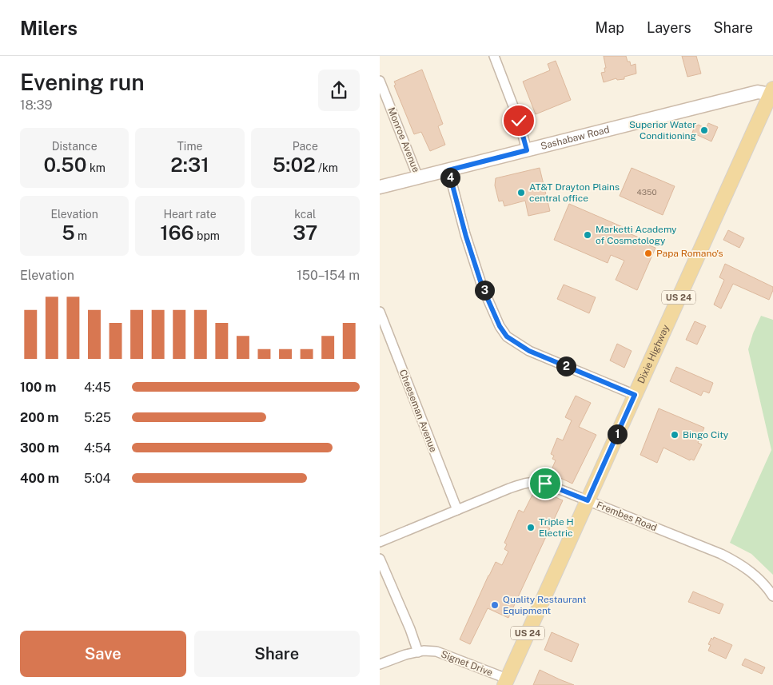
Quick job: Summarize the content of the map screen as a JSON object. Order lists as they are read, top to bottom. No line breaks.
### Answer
{"streets":{"main road":["US 24","Dixie Highway"],"street":["Sashabaw Road","Monroe Avenue","Cheeseman Avenue","Frembes Road","Signet Drive"]},"crossings":[["Sashabaw Road","Monroe Avenue"],["Sashabaw Road","Dixie Highway"],["Dixie Highway","Frembes Road"],["Dixie Highway","Signet Drive"],["Cheeseman Avenue","Frembes Road"]],"places":["Superior Water Conditioning","AT&T Drayton Plains central office","Marketti Academy of Cosmetology","Papa Romano's","Bingo City","Triple H Electric","Quality Restaurant Equipment"],"house_numbers":["4350"],"page":{"header":"Milers","nav":["Map","Layers","Share"],"heading":["Evening run","18:39"],"stats":[["Distance","0.50 km"],["Time","2:31"],["Pace","5:02 /km"],["Elevation","5 m"],["Heart rate","166 bpm"],["kcal","37"]],"pins":["4","3","2","1"],"chart":["Elevation","150–154 m"],"list":[{"name":"100 m","note":"4:45"},{"name":"200 m","note":"5:25"},{"name":"300 m","note":"4:54"},{"name":"400 m","note":"5:04"}],"buttons":["Save","Share"]}}
